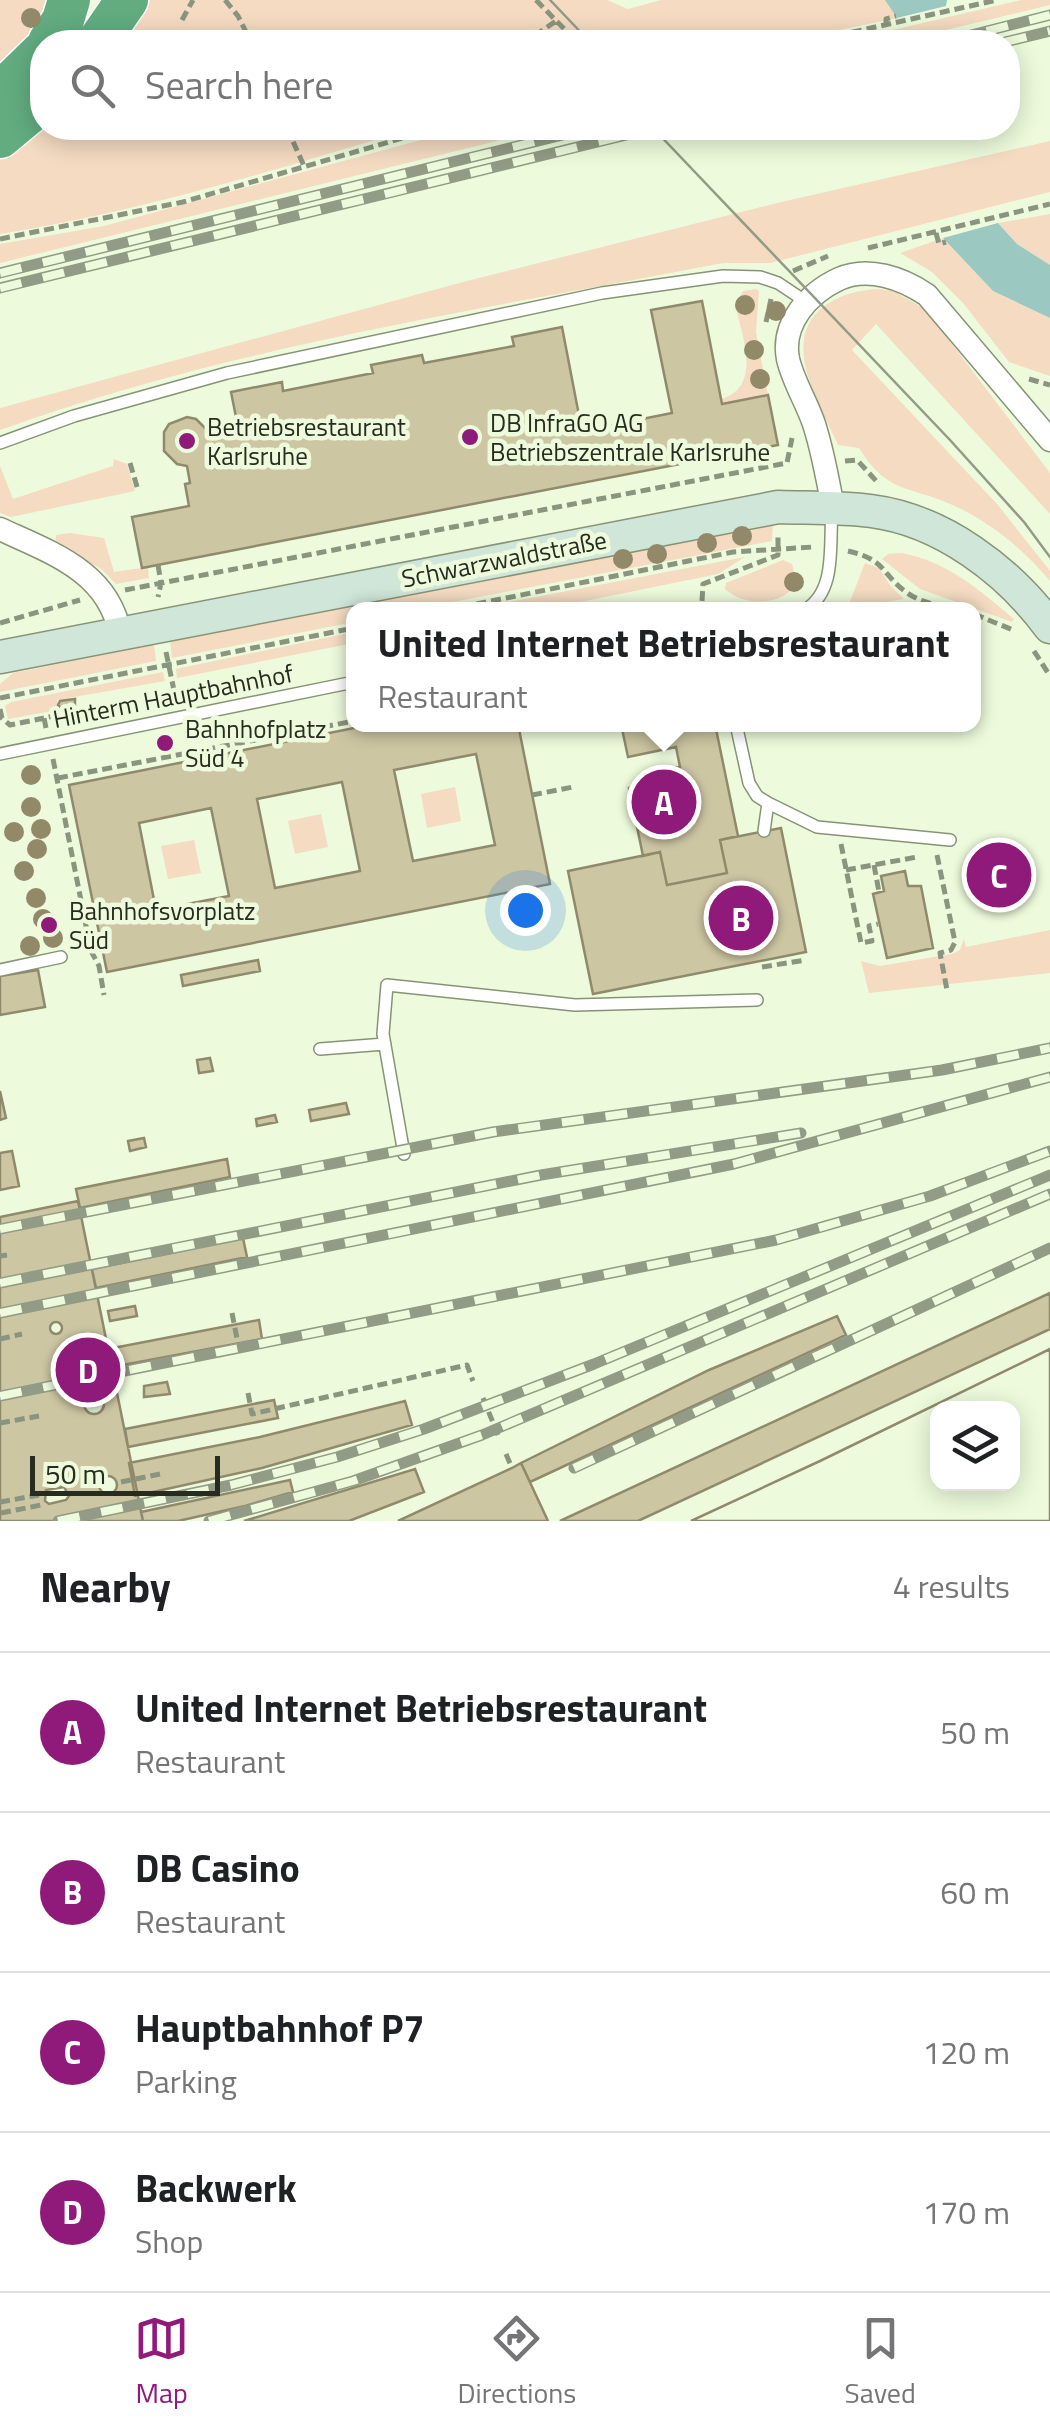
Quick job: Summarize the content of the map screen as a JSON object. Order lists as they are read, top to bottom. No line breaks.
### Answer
{"streets":{"main road":["Schwarzwaldstraße"],"lane":["Hinterm Hauptbahnhof"]},"places":["DB InfraGO AG Betriebszentrale Karlsruhe","Betriebsrestaurant Karlsruhe","Bahnhofplatz Süd 4","Bahnhofsvorplatz Süd"],"scale_bar":"50 m","page":{"search":"Search here","popup":["United Internet Betriebsrestaurant","Restaurant"],"pins":["A","C","B","D"],"scale":"50 m","heading":["Nearby","4 results"],"list":[{"mark":"A","name":"United Internet Betriebsrestaurant","note":"Restaurant","value":"50 m"},{"mark":"B","name":"DB Casino","note":"Restaurant","value":"60 m"},{"mark":"C","name":"Hauptbahnhof P7","note":"Parking","value":"120 m"},{"mark":"D","name":"Backwerk","note":"Shop","value":"170 m"}],"nav":["Map","Directions","Saved"]}}
